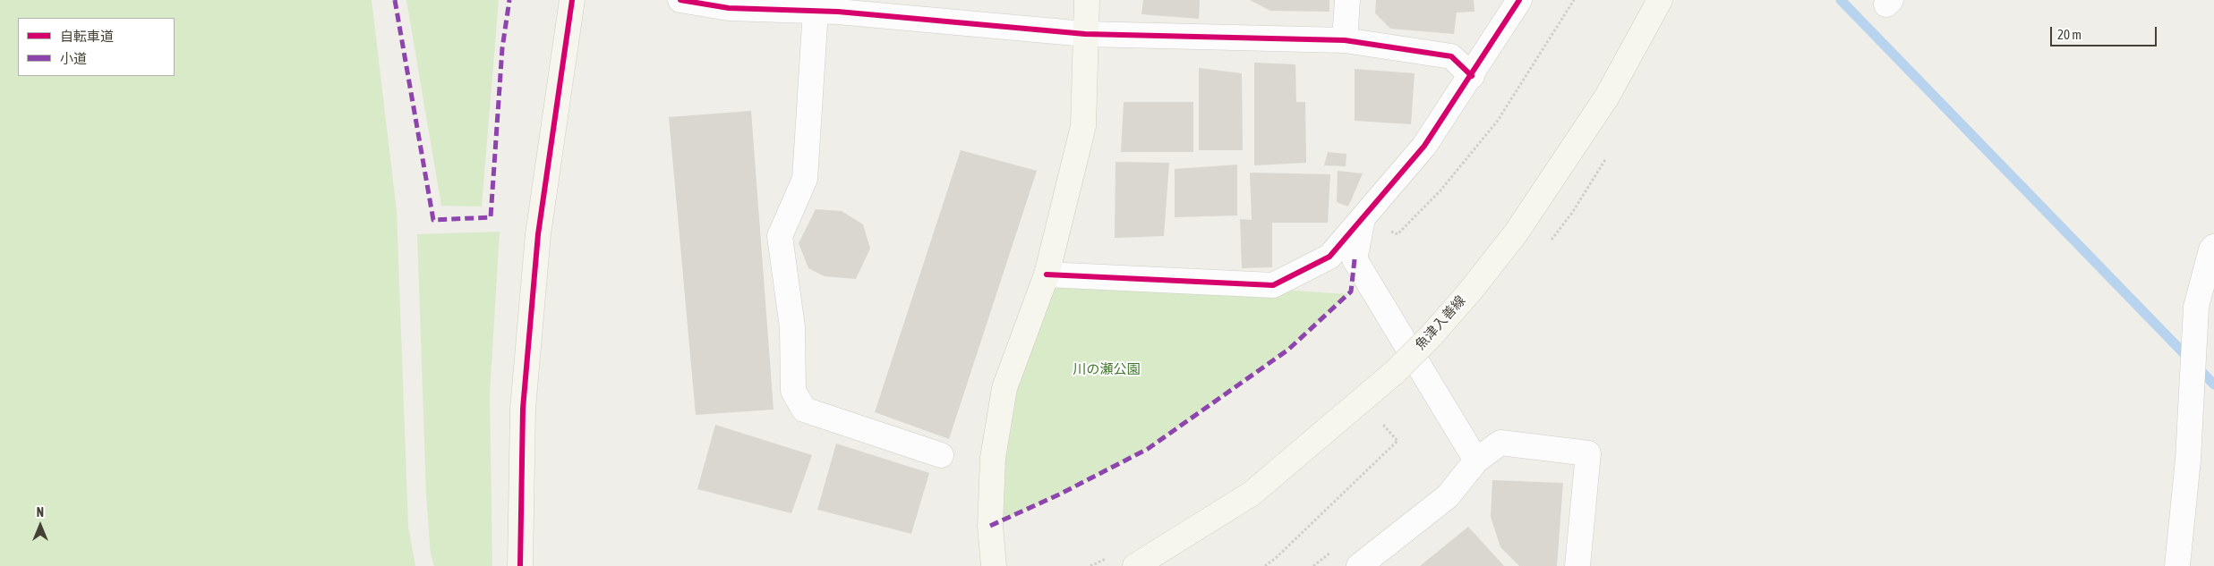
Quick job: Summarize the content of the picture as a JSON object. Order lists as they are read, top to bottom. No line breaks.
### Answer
{"streets":{"street":["魚津入善線"]},"parks":["川の瀬公園"],"legend":["自転車道","小道"],"scale_bar":"20 m","north":"top"}
